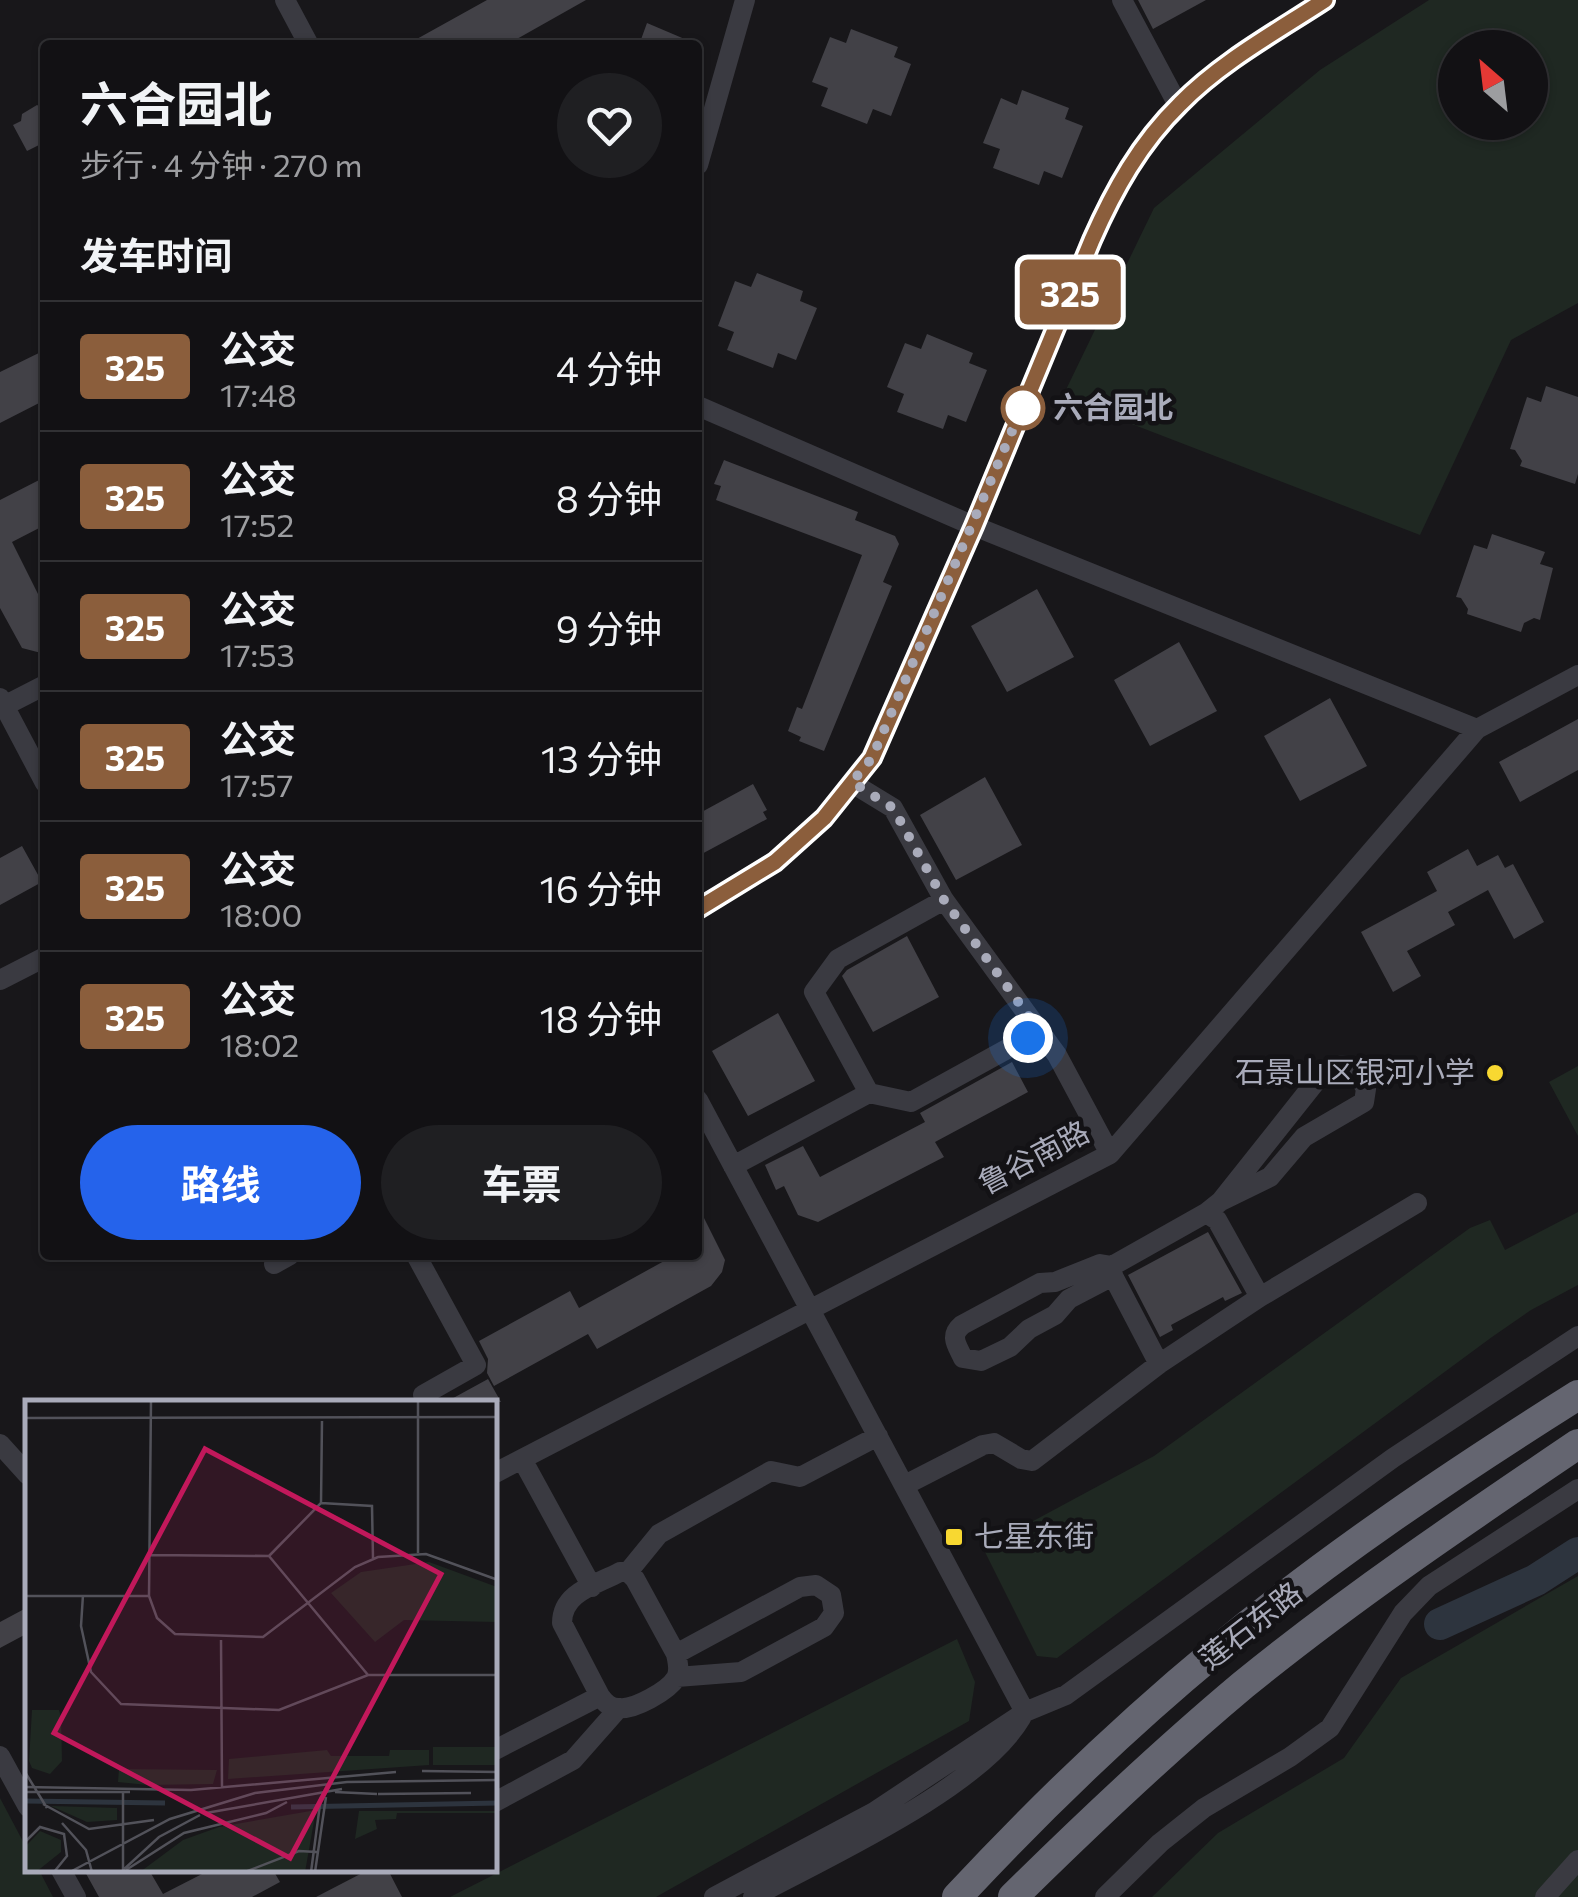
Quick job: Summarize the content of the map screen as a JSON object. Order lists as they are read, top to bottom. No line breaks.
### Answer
{"streets":{"highway":["莲石东路"],"street":["鲁谷南路"]},"places":{"other":["六合园北","石景山区银河小学"],"transit":["七星东街"]},"lines":["bus line 325"],"north":"top left","page":{"on_map":"325","heading":[["六合园北","步行 · 4 分钟 · 270 m"],"发车时间"],"list":[{"mark":"325","name":"公交","note":"17:48","value":"4 分钟"},{"mark":"325","name":"公交","note":"17:52","value":"8 分钟"},{"mark":"325","name":"公交","note":"17:53","value":"9 分钟"},{"mark":"325","name":"公交","note":"17:57","value":"13 分钟"},{"mark":"325","name":"公交","note":"18:00","value":"16 分钟"},{"mark":"325","name":"公交","note":"18:02","value":"18 分钟"}],"buttons":["路线","车票"]}}
